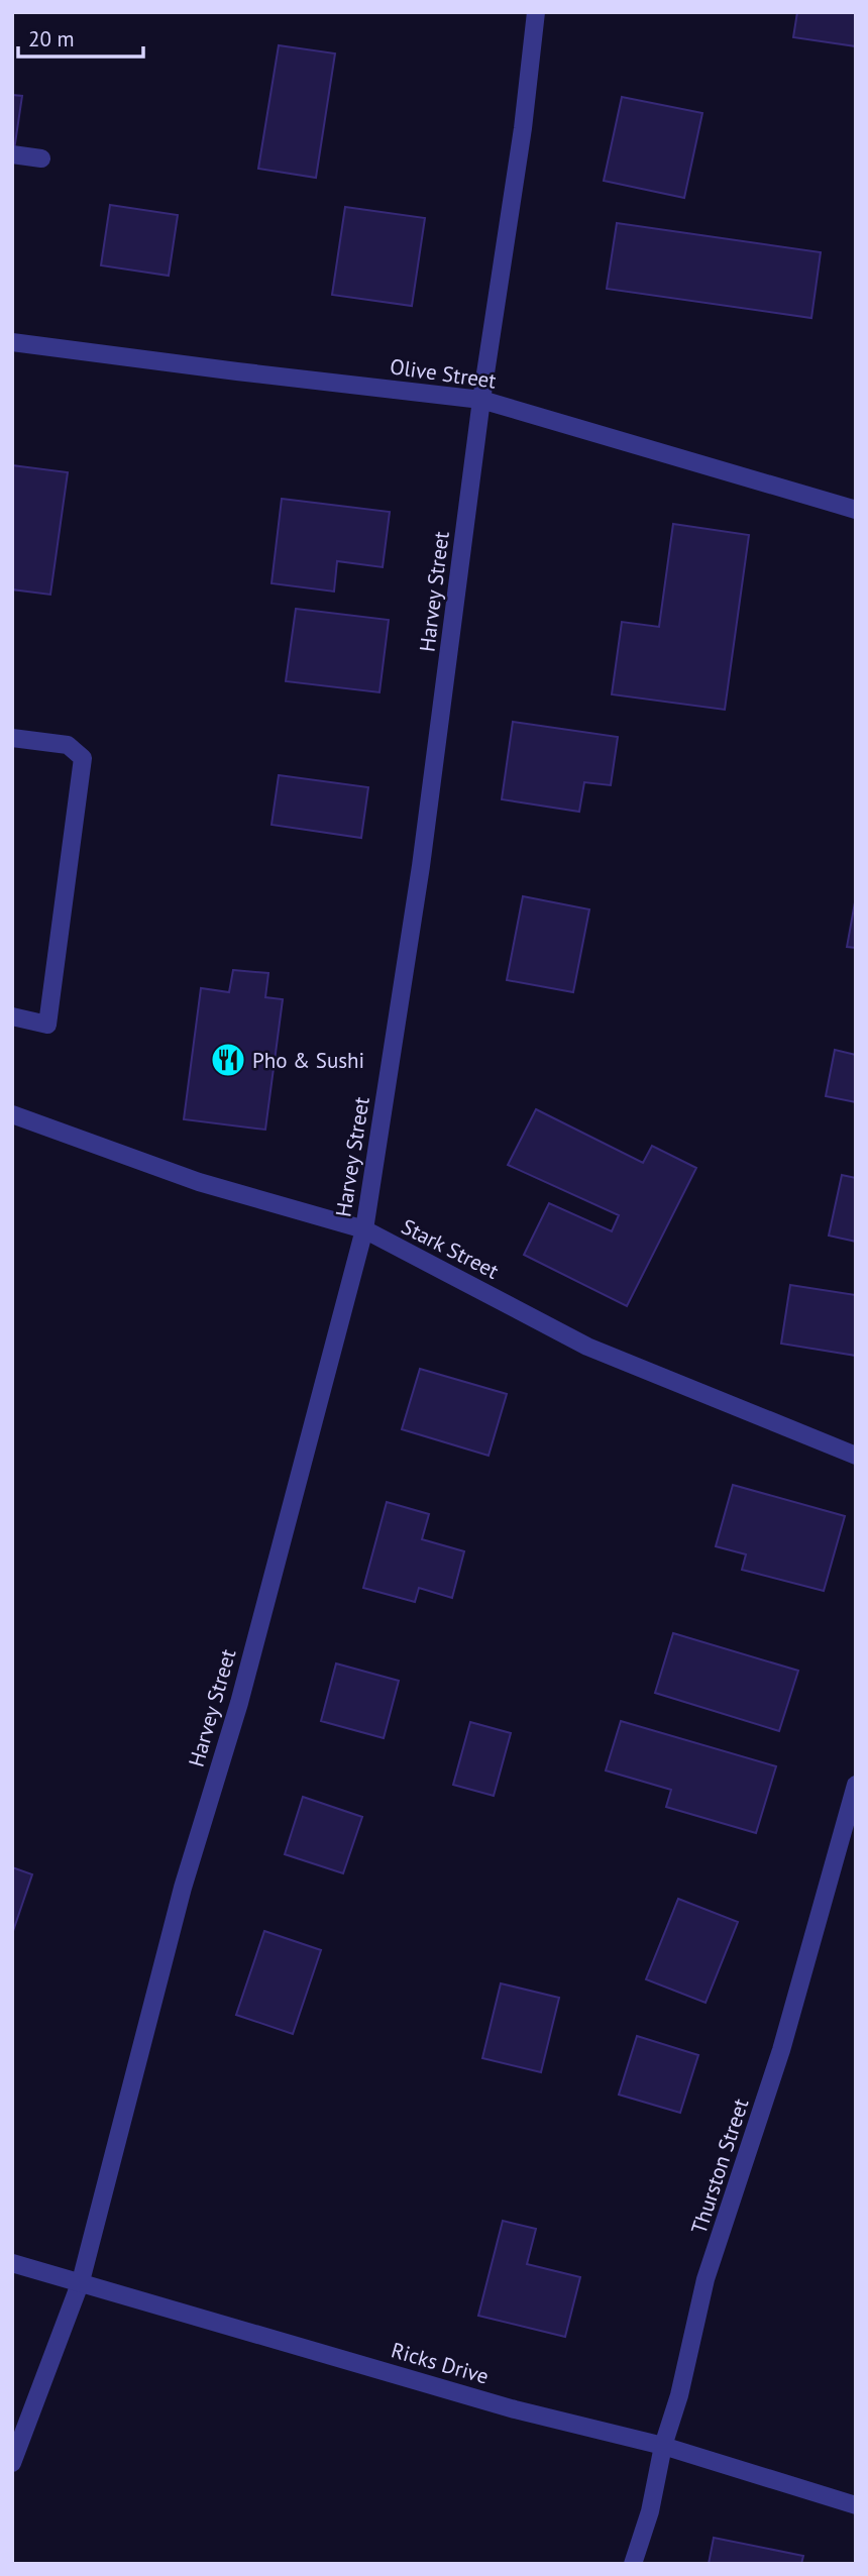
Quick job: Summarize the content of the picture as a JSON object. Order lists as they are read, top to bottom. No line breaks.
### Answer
{"streets":{"street":["Olive Street","Harvey Street","Stark Street","Thurston Street","Ricks Drive"]},"crossings":[["Olive Street","Harvey Street"],["Harvey Street","Stark Street"],["Harvey Street","Ricks Drive"],["Thurston Street","Ricks Drive"]],"places":{"restaurant":["Pho & Sushi"]},"scale_bar":"20 m"}
